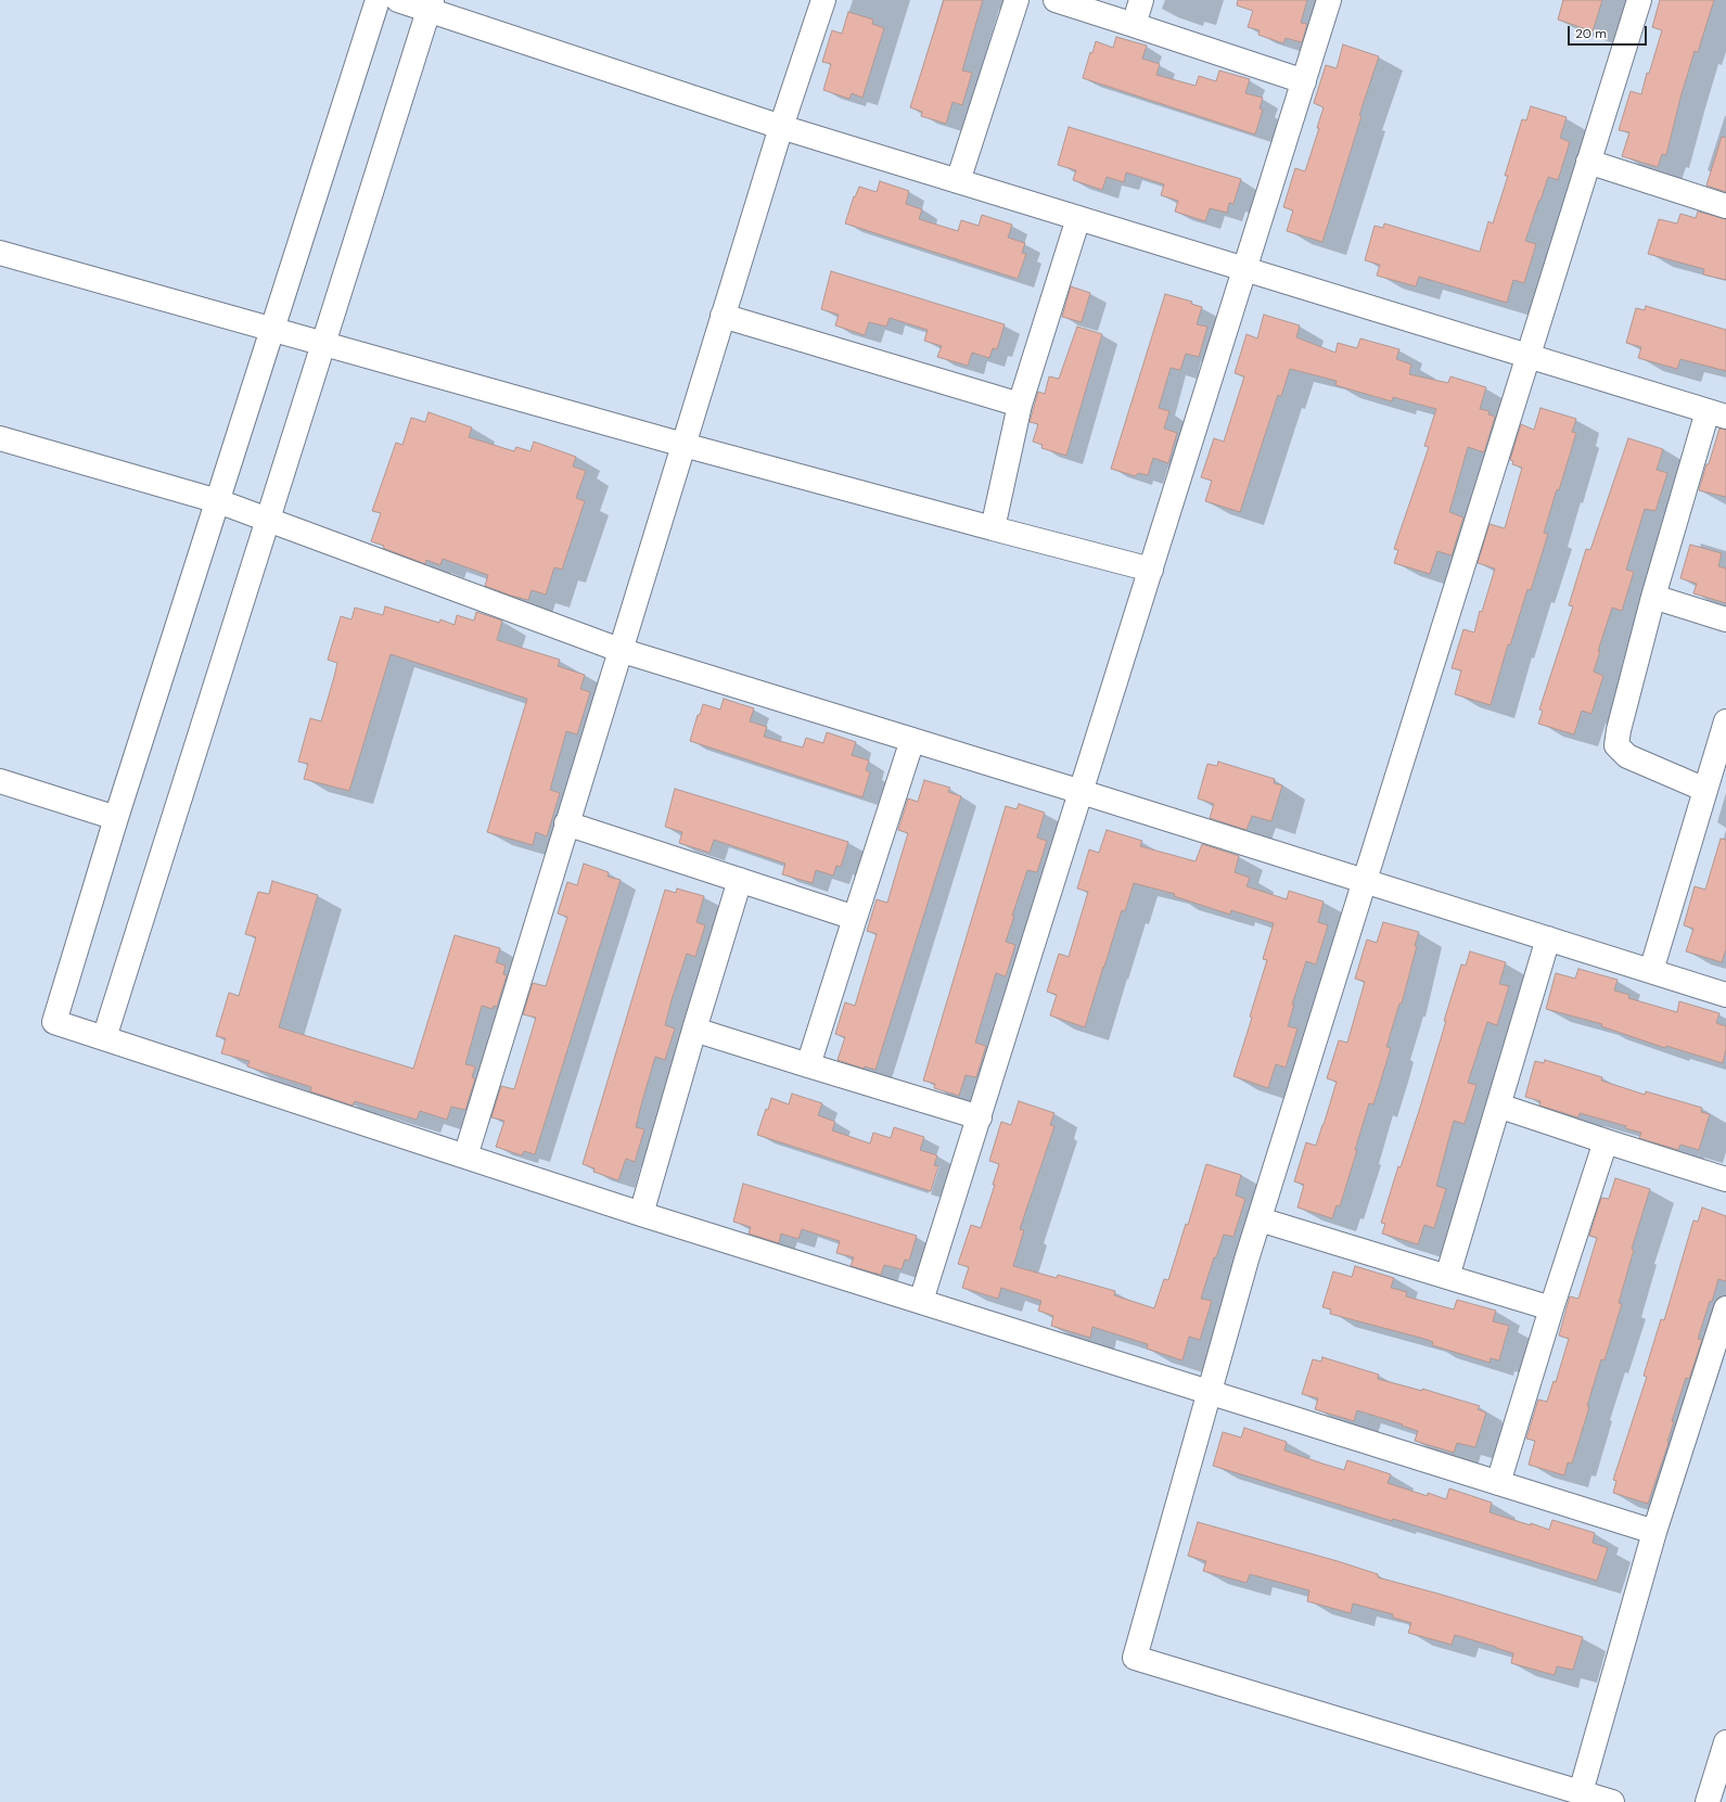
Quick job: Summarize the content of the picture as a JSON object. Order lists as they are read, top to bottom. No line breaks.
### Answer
{"scale_bar":"20 m"}
